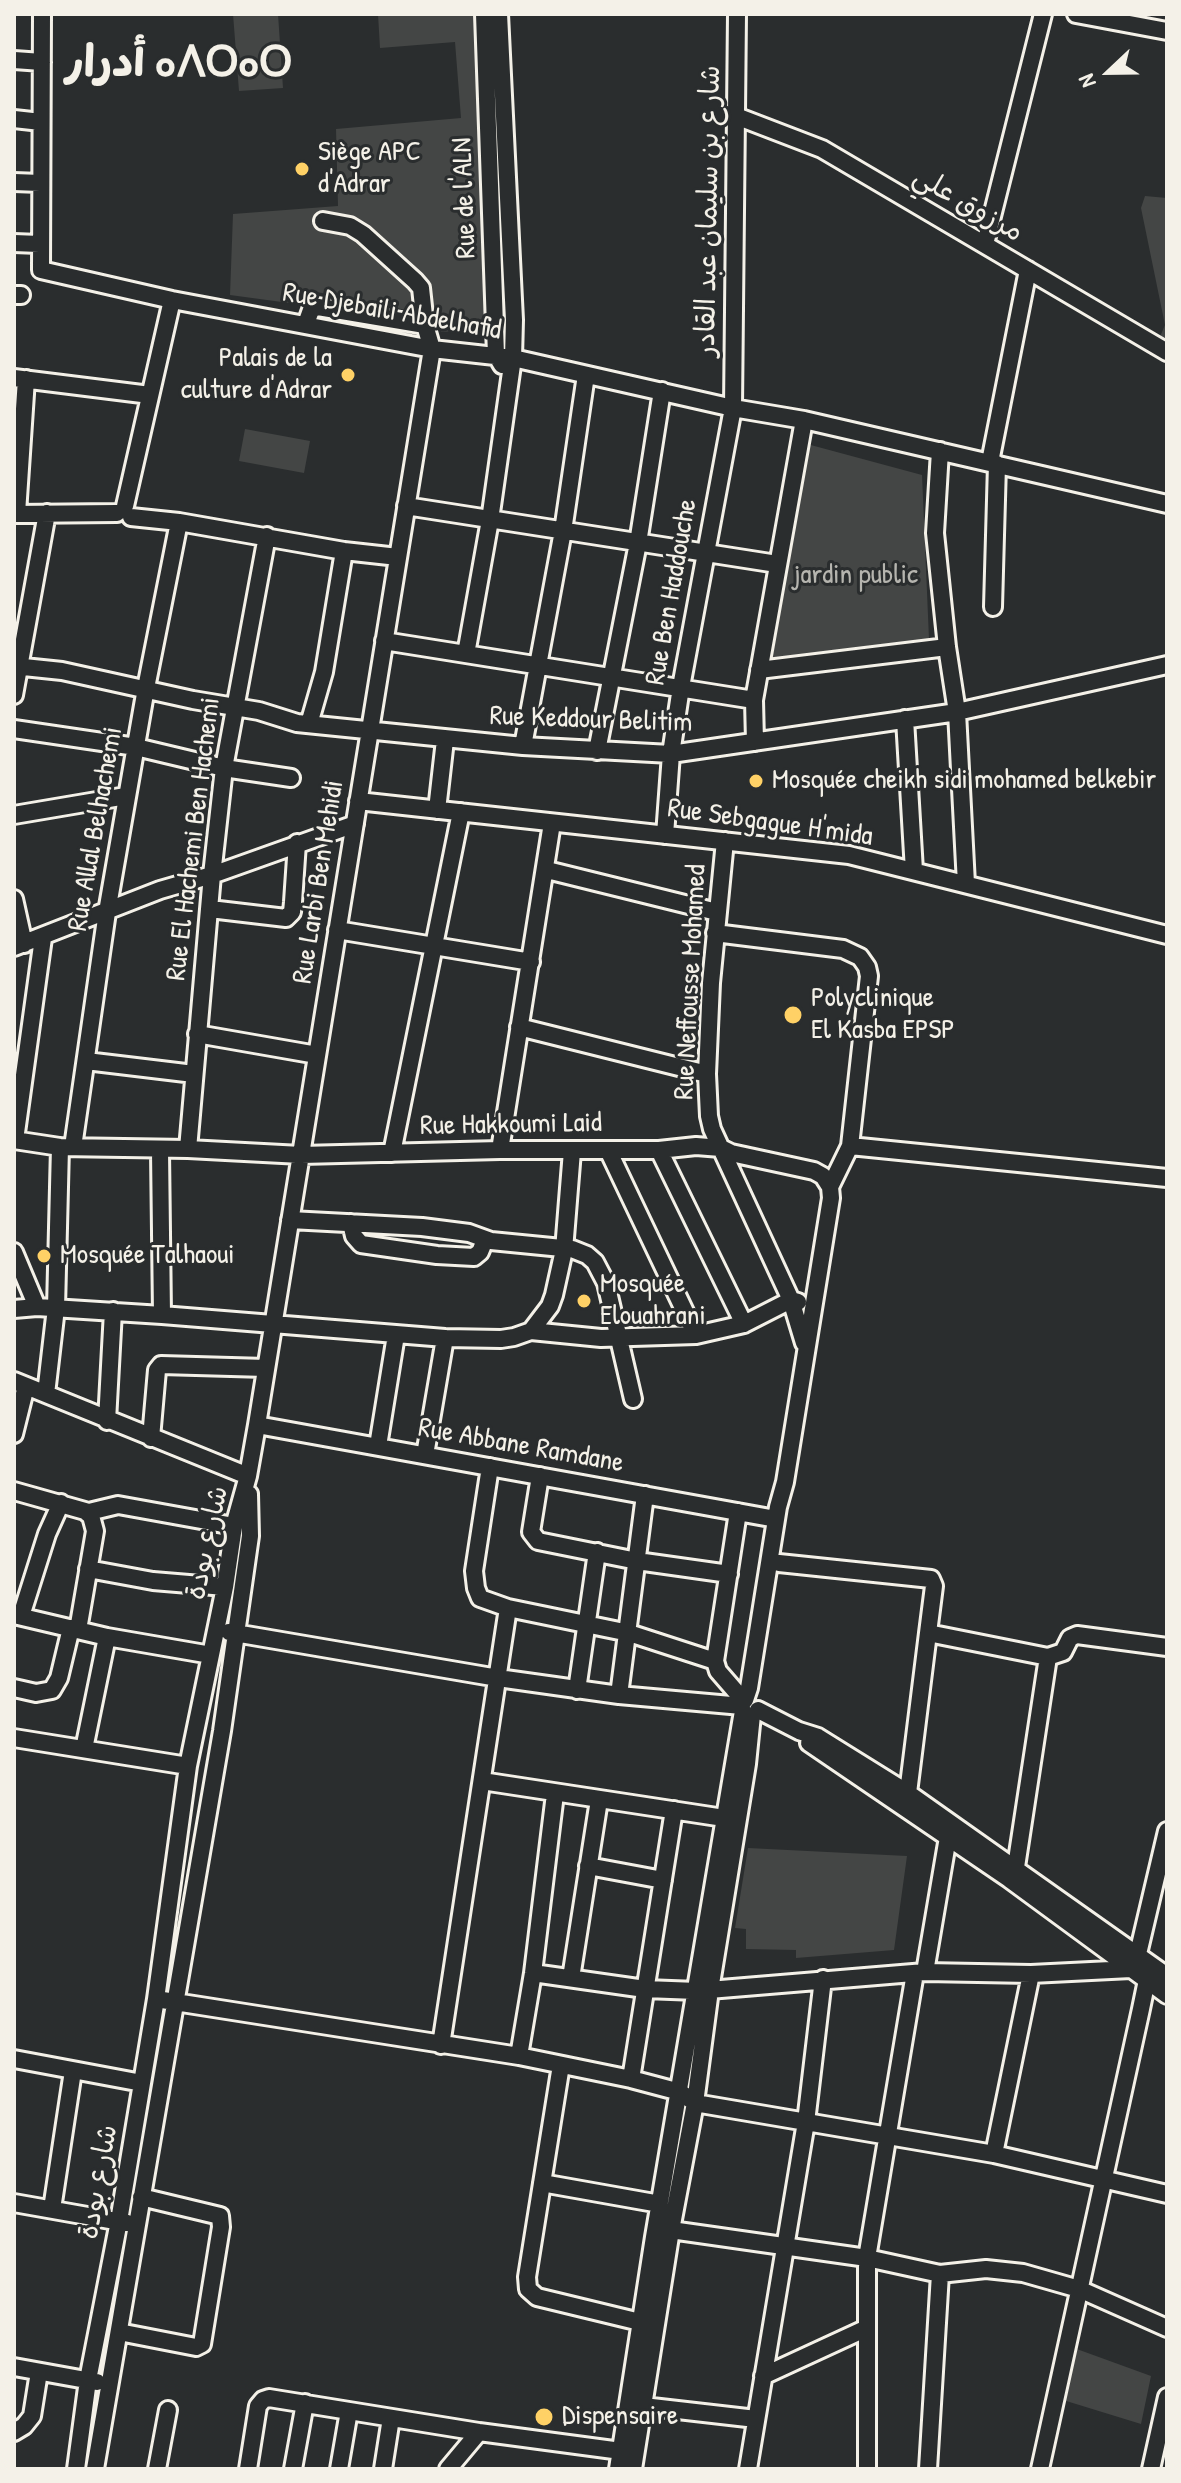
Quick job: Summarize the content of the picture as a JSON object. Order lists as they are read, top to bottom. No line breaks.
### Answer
{"streets":{"street":["Rue de l'ALN","مرزوق علي","شارع بن سليمان عبد القادر","Rue Djebaili Abdelhafid","Rue Ben Haddouche","Rue Keddour Belitim","Rue Sebgague H'mida","Rue Allal Belhachemi","Rue El Hachemi Ben Hachemi","Rue Larbi Ben Mehidi","Rue Neffousse Mohamed","Rue Hakkoumi Laid","Rue Abbane Ramdane","شارع بودة"]},"crossings":[["Rue de l'ALN","Rue Djebaili Abdelhafid"],["مرزوق علي","شارع بن سليمان عبد القادر"],["شارع بن سليمان عبد القادر","Rue Djebaili Abdelhafid"],["شارع بن سليمان عبد القادر","Rue Ben Haddouche"],["Rue Djebaili Abdelhafid","Rue Ben Haddouche"],["Rue Djebaili Abdelhafid","Rue Larbi Ben Mehidi"],["Rue Ben Haddouche","Rue Keddour Belitim"],["Rue Ben Haddouche","Rue Sebgague H'mida"],["Rue Keddour Belitim","Rue Allal Belhachemi"],["Rue Keddour Belitim","Rue El Hachemi Ben Hachemi"],["Rue Keddour Belitim","Rue Larbi Ben Mehidi"],["Rue Sebgague H'mida","Rue Larbi Ben Mehidi"],["Rue Sebgague H'mida","Rue Neffousse Mohamed"],["Rue Allal Belhachemi","Rue Hakkoumi Laid"],["Rue El Hachemi Ben Hachemi","Rue Hakkoumi Laid"],["Rue Larbi Ben Mehidi","Rue Hakkoumi Laid"],["Rue Larbi Ben Mehidi","Rue Abbane Ramdane"],["Rue Larbi Ben Mehidi","شارع بودة"],["Rue Neffousse Mohamed","Rue Hakkoumi Laid"]],"districts":["أدرار ⴰⴷⵔⴰⵔ"],"parks":["jardin public"],"places":["Siège APC d'Adrar","Palais de la culture d'Adrar","Mosquée cheikh sidi mohamed belkebir","Polyclinique El Kasba EPSP","Mosquée Talhaoui","Mosquée Elouahrani","Dispensaire"],"north":"left"}
